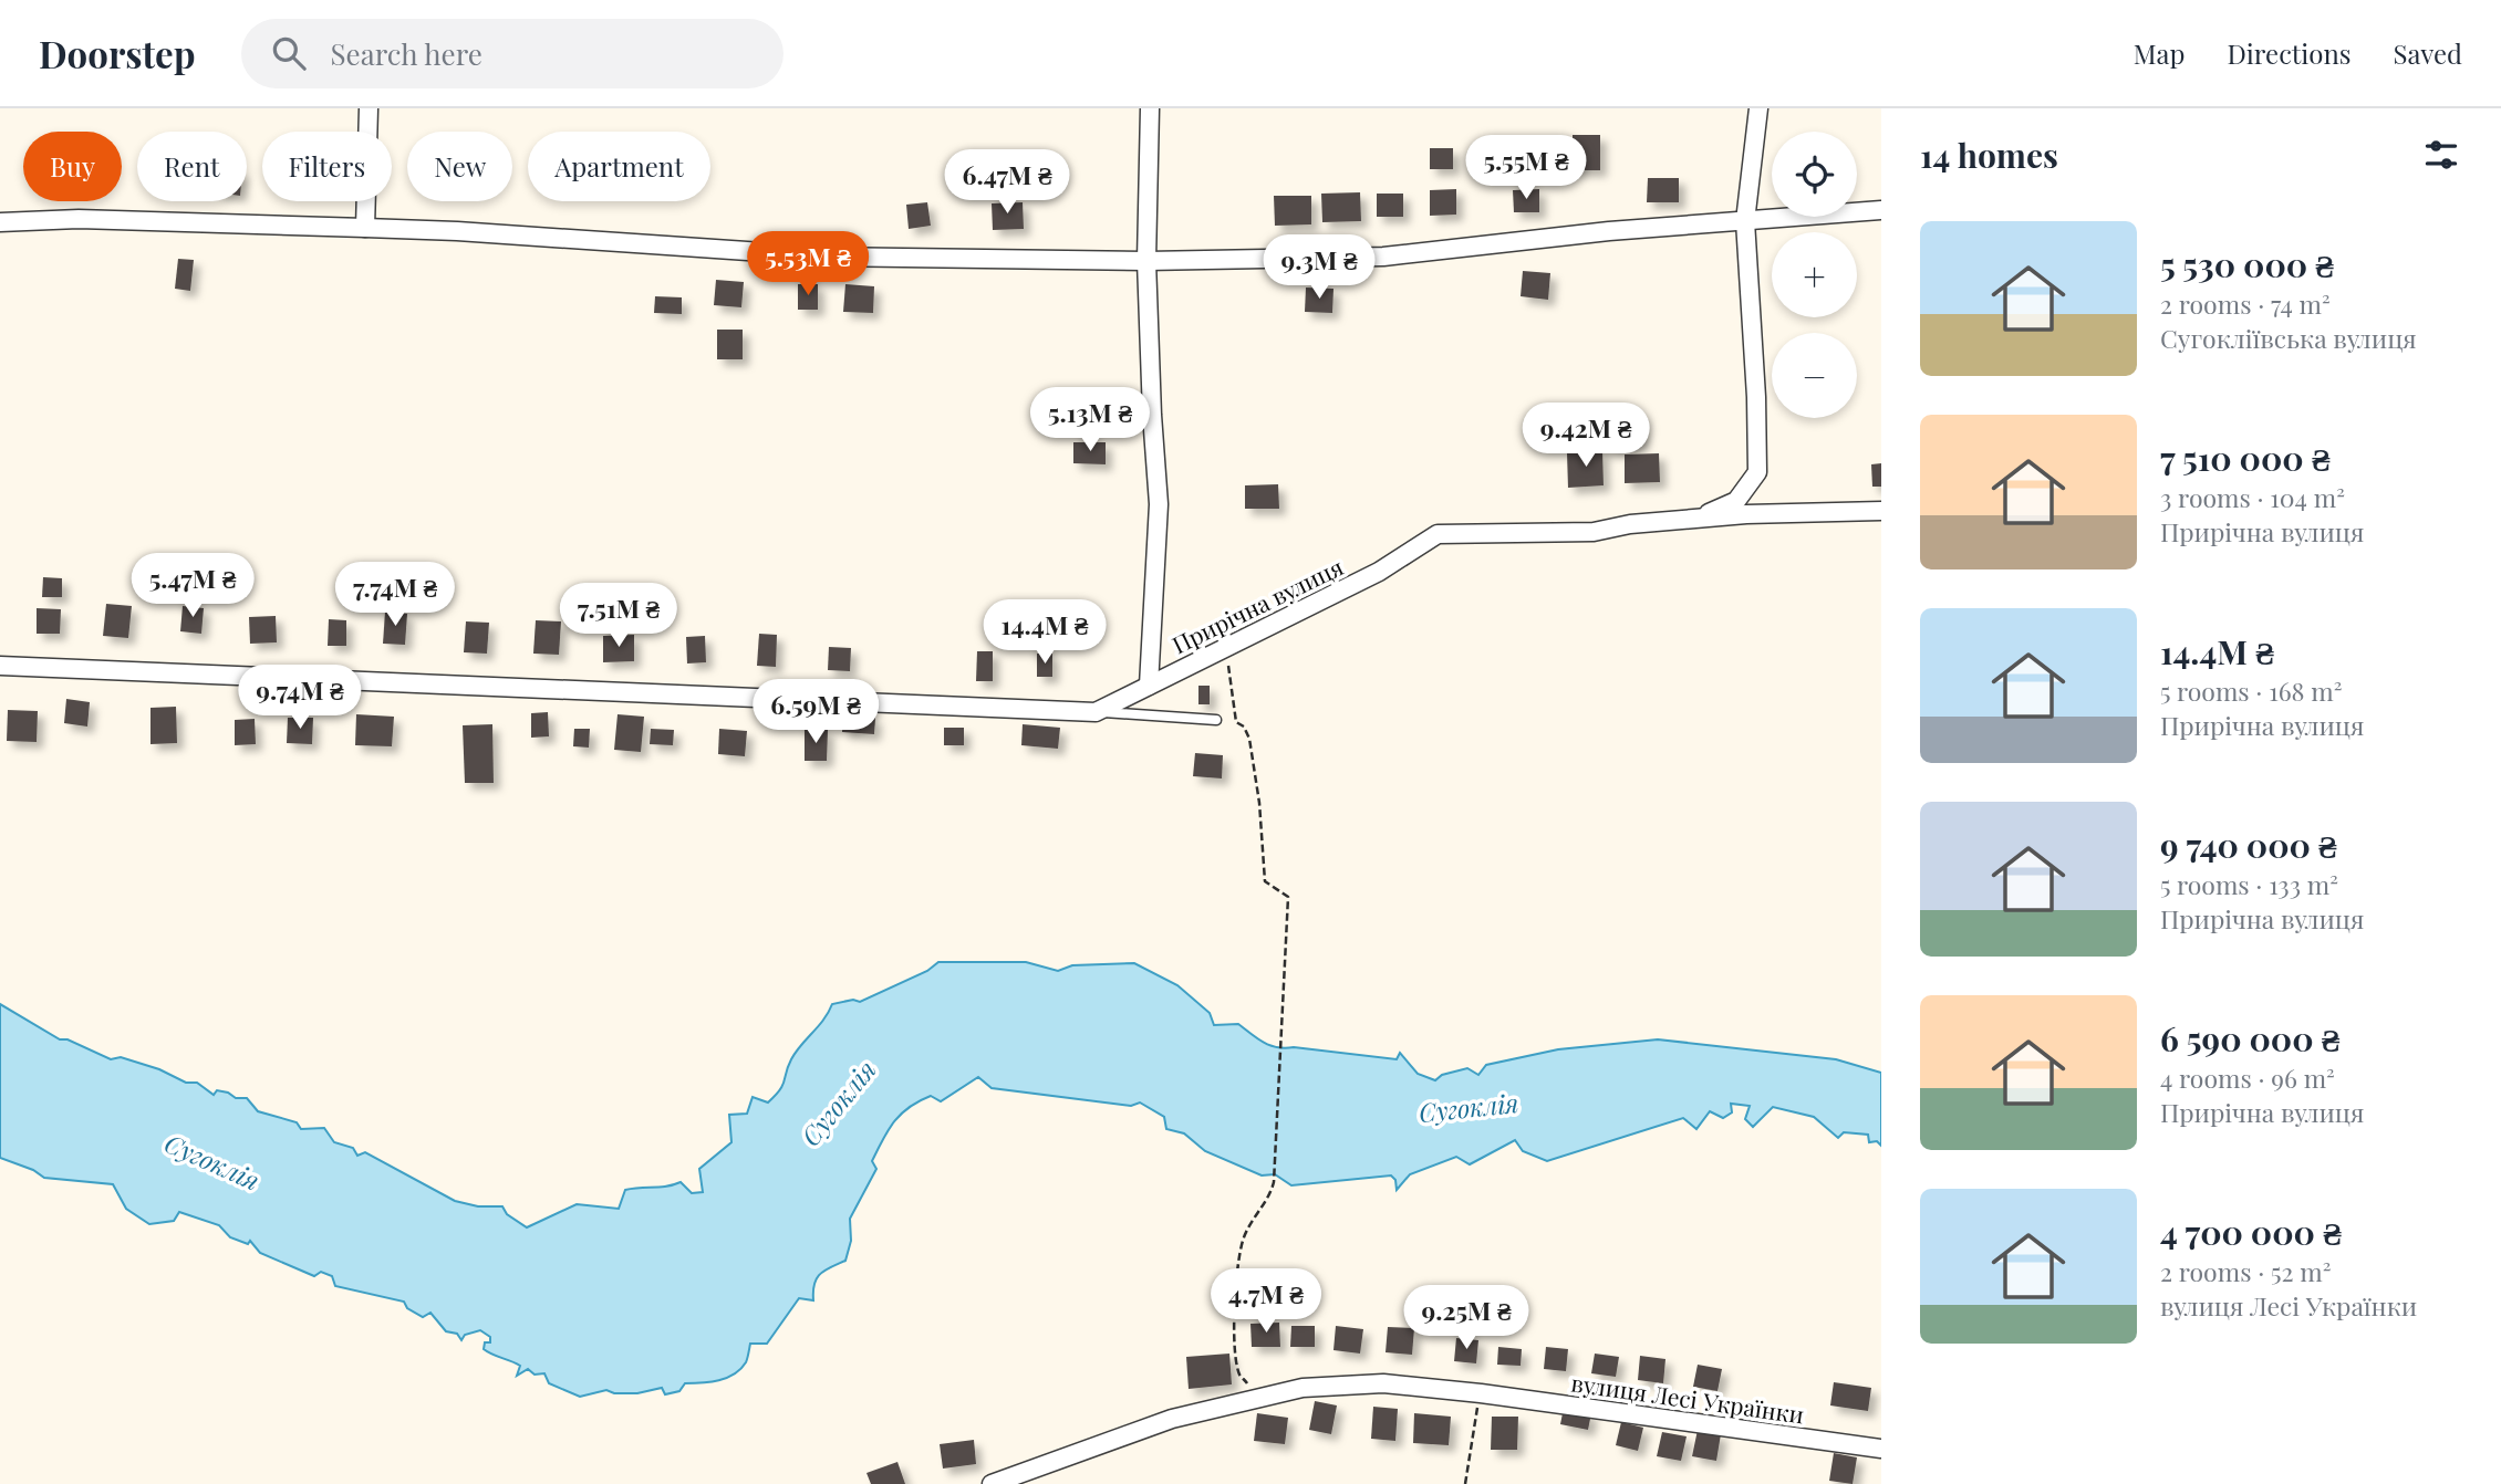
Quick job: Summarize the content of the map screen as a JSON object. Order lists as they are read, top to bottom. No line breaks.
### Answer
{"streets":{"street":["Прирічна вулиця","вулиця Лесі Українки"]},"water":["Сугоклія"],"page":{"header":"Doorstep","search":"Search here","nav":["Map","Directions","Saved"],"heading":"14 homes","map_buttons":["+","−"],"chip":["Buy","Rent","Filters","New","Apartment"],"price":["5.55M ₴","6.47M ₴","5.53M ₴","9.3M ₴","5.13M ₴","9.42M ₴","5.47M ₴","7.74M ₴","7.51M ₴","14.4M ₴","9.74M ₴","6.59M ₴","4.7M ₴","9.25M ₴"],"list":[{"name":"5 530 000 ₴","note":"2 rooms · 74 m² · Сугокліївська вулиця"},{"name":"7 510 000 ₴","note":"3 rooms · 104 m² · Прирічна вулиця"},{"name":"14.4M ₴","note":"5 rooms · 168 m² · Прирічна вулиця"},{"name":"9 740 000 ₴","note":"5 rooms · 133 m² · Прирічна вулиця"},{"name":"6 590 000 ₴","note":"4 rooms · 96 m² · Прирічна вулиця"},{"name":"4 700 000 ₴","note":"2 rooms · 52 m² · вулиця Лесі Українки"}]}}
